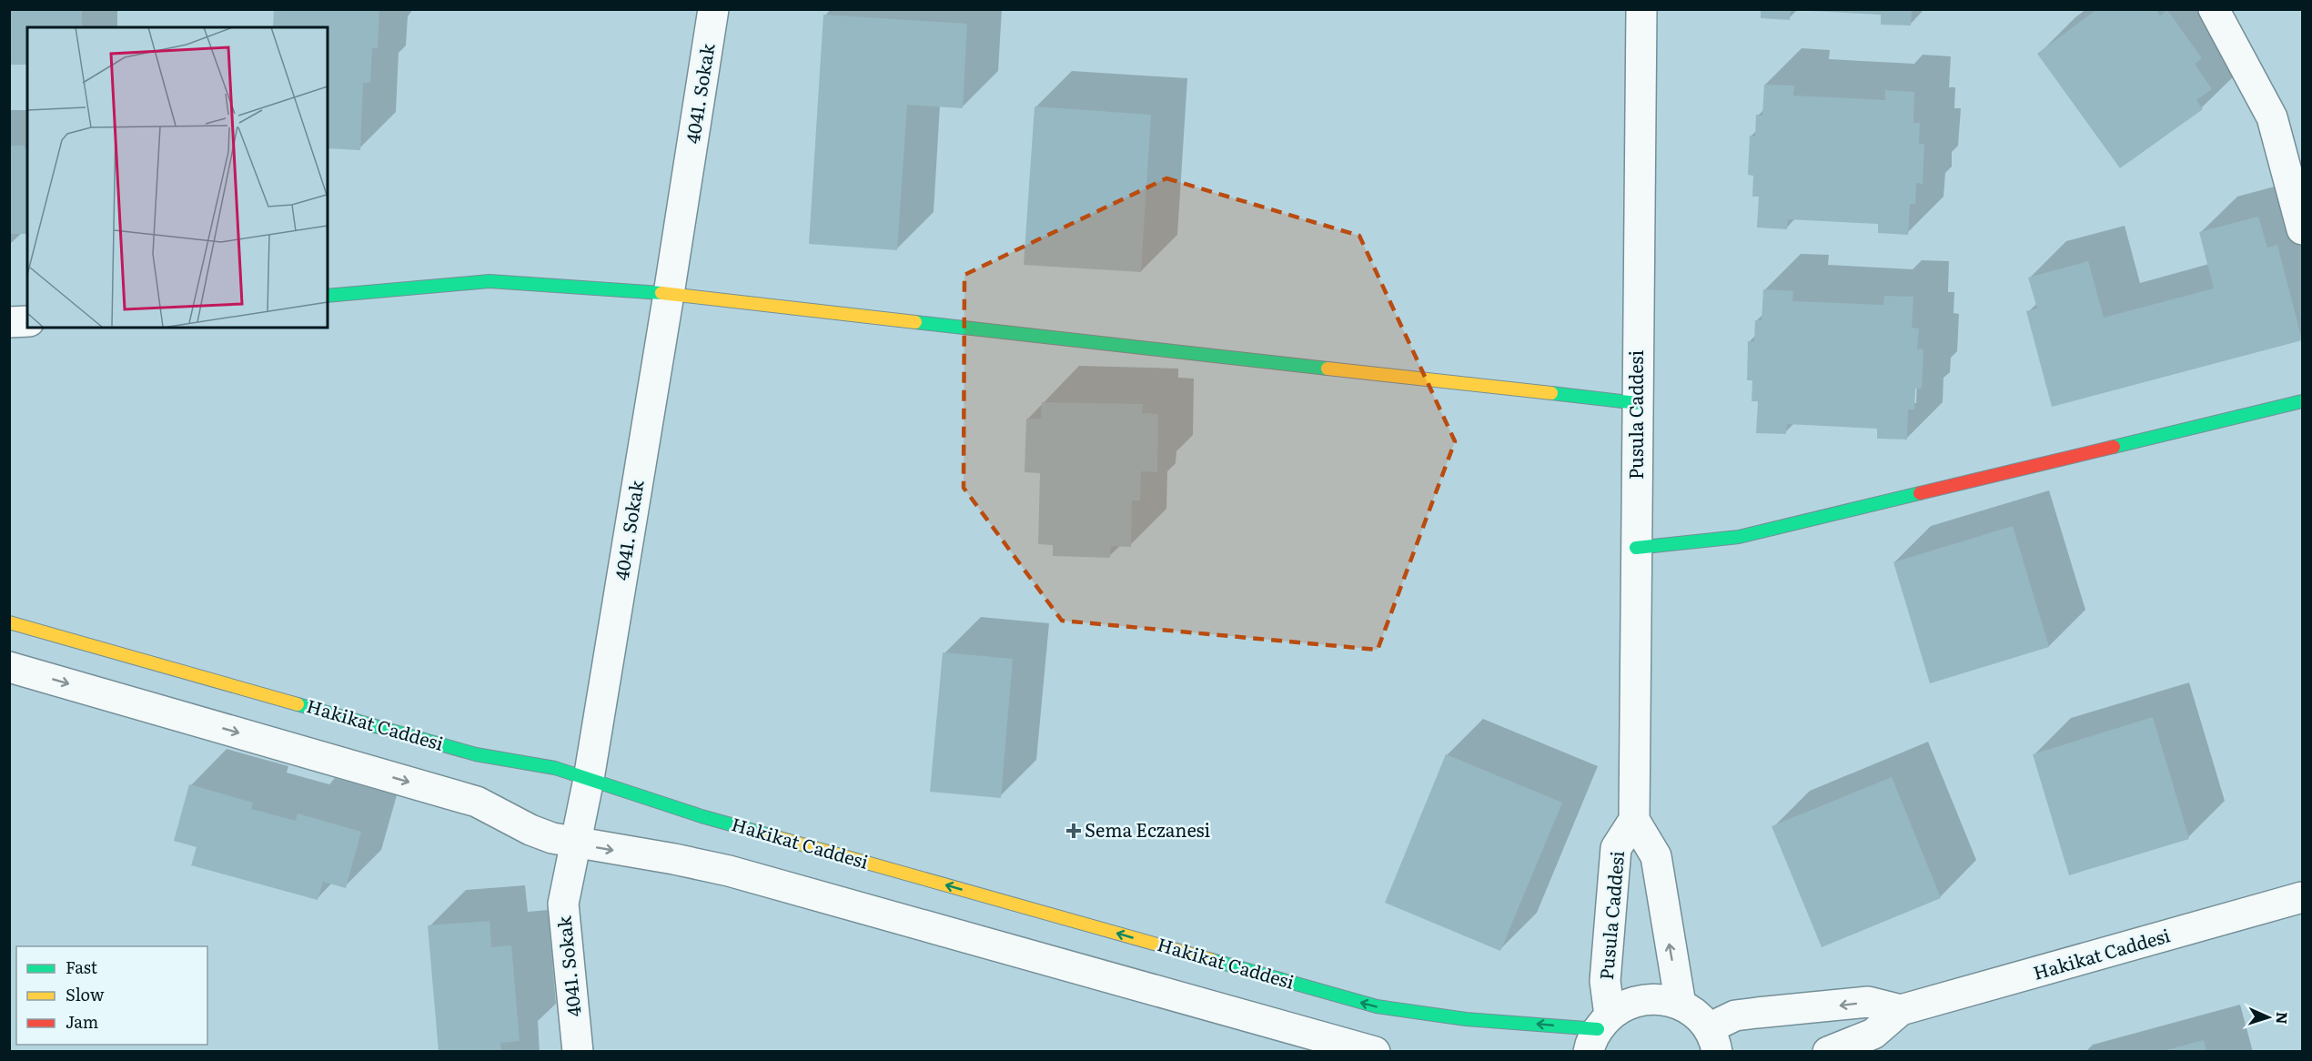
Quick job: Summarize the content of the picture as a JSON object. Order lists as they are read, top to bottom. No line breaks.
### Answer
{"streets":{"street":["4041. Sokak","Pusula Caddesi","Hakikat Caddesi"]},"crossings":[["4041. Sokak","Hakikat Caddesi"],["Pusula Caddesi","Hakikat Caddesi"]],"places":{"health":["Sema Eczanesi"]},"legend":["Fast","Slow","Jam"],"north":"right"}
